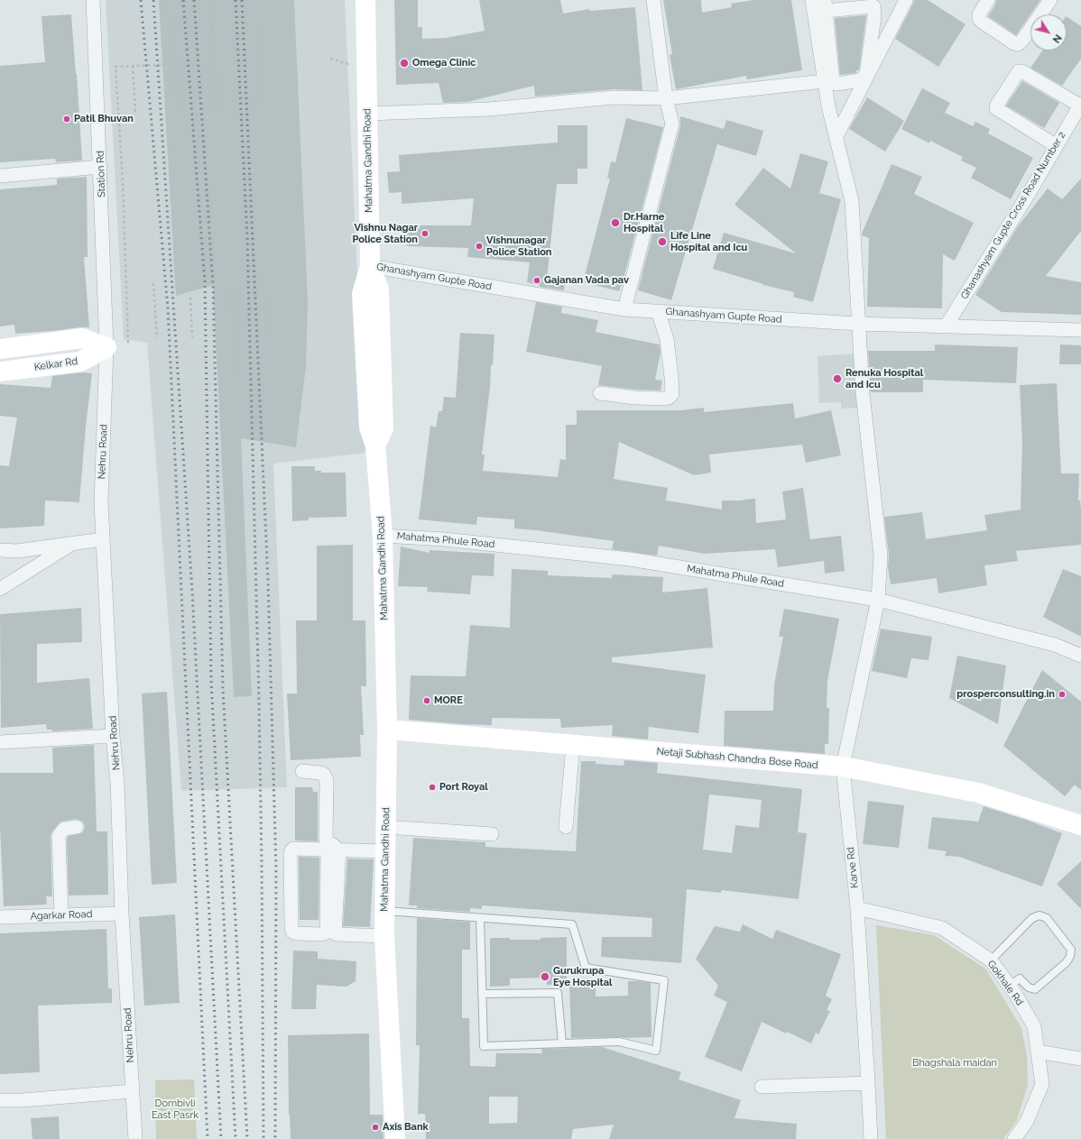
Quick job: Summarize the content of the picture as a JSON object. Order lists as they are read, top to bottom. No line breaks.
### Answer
{"streets":{"street":["Mahatma Gandhi Road","Station Rd","Ghanashyam Gupte Cross Road Number 2","Ghanashyam Gupte Road","Kelkar Rd","Nehru Road","Mahatma Phule Road","Netaji Subhash Chandra Bose Road","Karve Rd","Agarkar Road","Gokhale Rd"]},"crossings":[["Mahatma Gandhi Road","Ghanashyam Gupte Road"],["Mahatma Gandhi Road","Mahatma Phule Road"],["Mahatma Gandhi Road","Netaji Subhash Chandra Bose Road"],["Station Rd","Kelkar Rd"],["Station Rd","Nehru Road"],["Ghanashyam Gupte Cross Road Number 2","Ghanashyam Gupte Road"],["Ghanashyam Gupte Road","Karve Rd"],["Kelkar Rd","Nehru Road"],["Nehru Road","Agarkar Road"],["Mahatma Phule Road","Karve Rd"],["Netaji Subhash Chandra Bose Road","Karve Rd"],["Karve Rd","Gokhale Rd"]],"parks":["Bhagshala maidan","Dombivli East Pasrk"],"places":["Omega Clinic","Patil Bhuvan","Dr.Harne Hospital","Vishnu Nagar Police Station","Life Line Hospital and Icu","Vishnunagar Police Station","Gajanan Vada pav","Renuka Hospital and Icu","prosperconsulting.in","MORE","Port Royal","Gurukrupa Eye Hospital","Axis Bank"],"north":"bottom right"}
